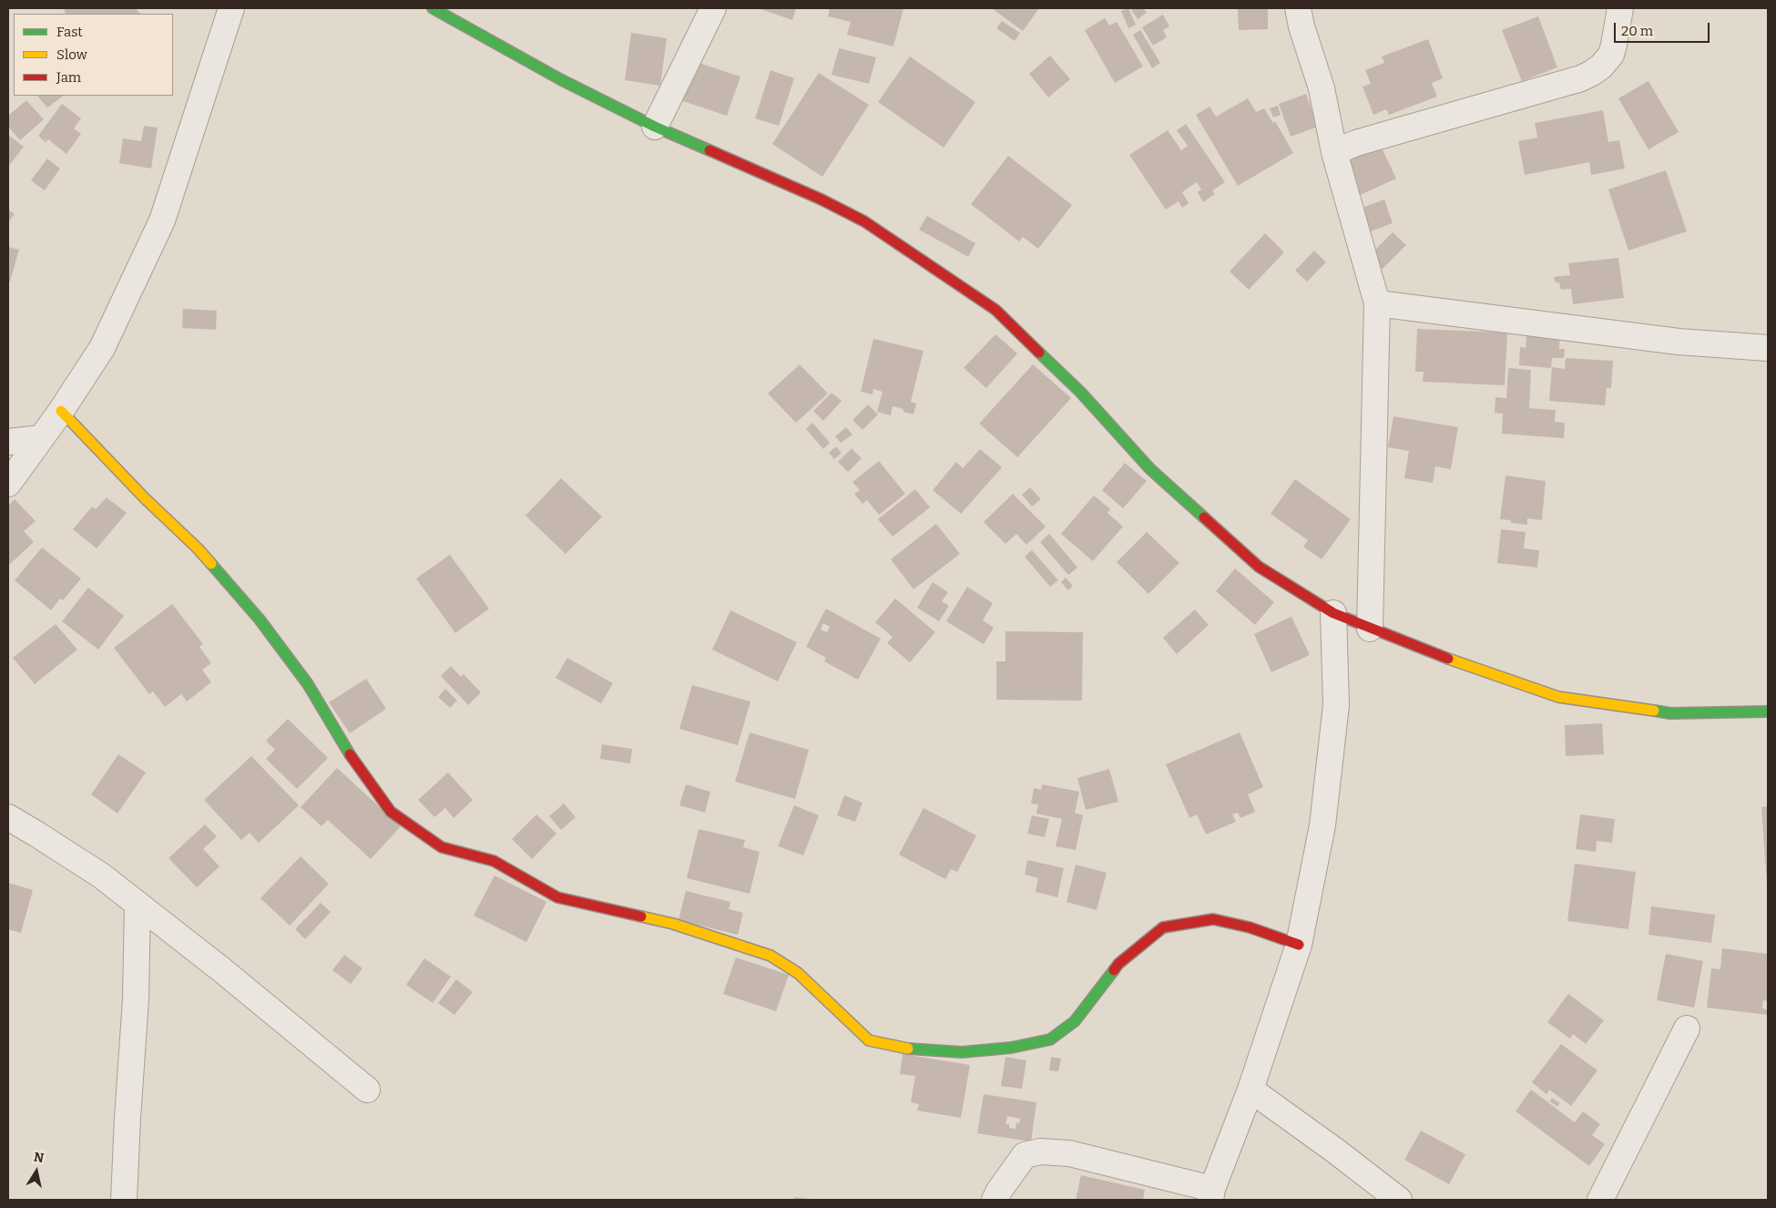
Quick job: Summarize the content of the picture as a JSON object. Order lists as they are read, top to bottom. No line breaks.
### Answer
{"legend":["Fast","Slow","Jam"],"scale_bar":"20 m","north":"top"}
